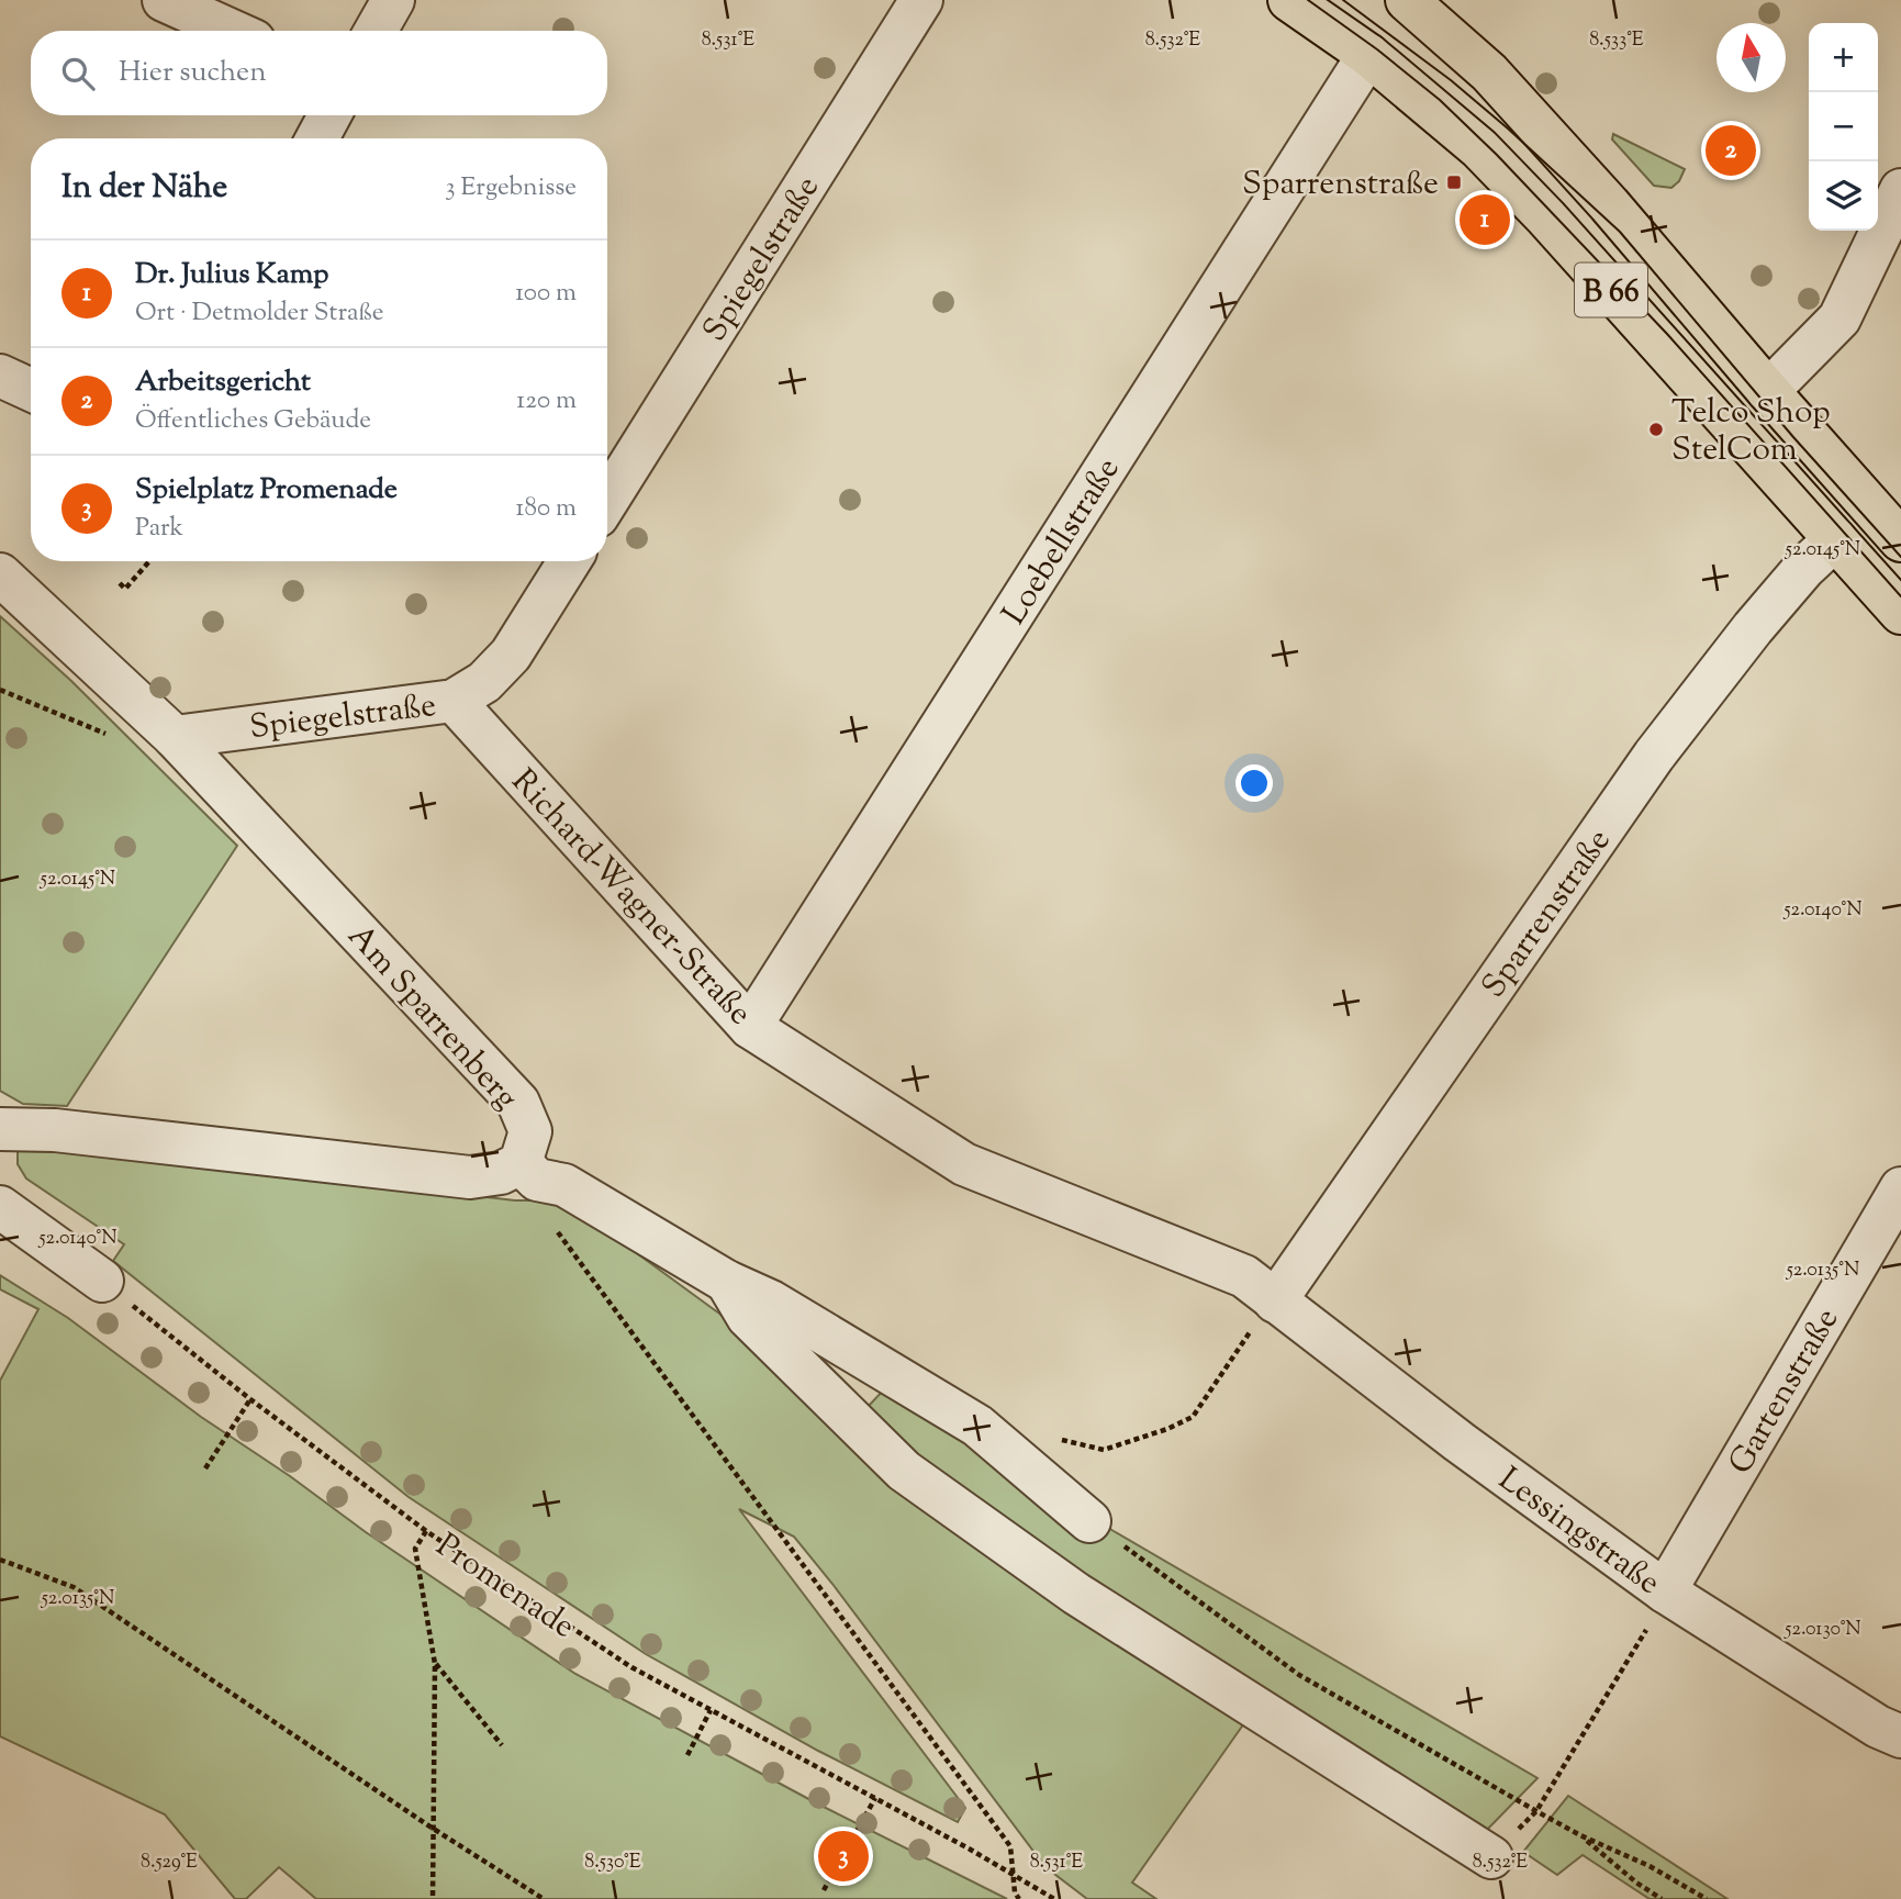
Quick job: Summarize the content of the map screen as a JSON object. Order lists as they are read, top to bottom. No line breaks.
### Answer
{"streets":{"main road":["B 66"],"street":["Spiegelstraße","Loebellstraße","Richard-Wagner-Straße","Sparrenstraße","Am Sparrenberg","Gartenstraße","Lessingstraße"],"path":["Promenade"]},"crossings":[["Spiegelstraße","Richard-Wagner-Straße"],["Spiegelstraße","Am Sparrenberg"],["B 66","Loebellstraße"],["B 66","Sparrenstraße"],["Loebellstraße","Richard-Wagner-Straße"],["Richard-Wagner-Straße","Sparrenstraße"],["Richard-Wagner-Straße","Lessingstraße"],["Sparrenstraße","Lessingstraße"],["Gartenstraße","Lessingstraße"]],"places":{"transit":["Sparrenstraße"],"other":["Telco Shop StelCom"]},"north":"top","page":{"map_buttons":["+","−"],"search":"Hier suchen","pins":["2","1","3"],"heading":["In der Nähe","3 Ergebnisse"],"list":[{"mark":"1","name":"Dr. Julius Kamp","note":"Ort · Detmolder Straße","value":"100 m"},{"mark":"2","name":"Arbeitsgericht","note":"Öffentliches Gebäude","value":"120 m"},{"mark":"3","name":"Spielplatz Promenade","note":"Park","value":"180 m"}]},"coordinates":["8.532°E","8.533°E","8.531°E","52.0145°N","52.0140°N","52.0135°N","52.0130°N","8.529°E","8.530°E"]}
